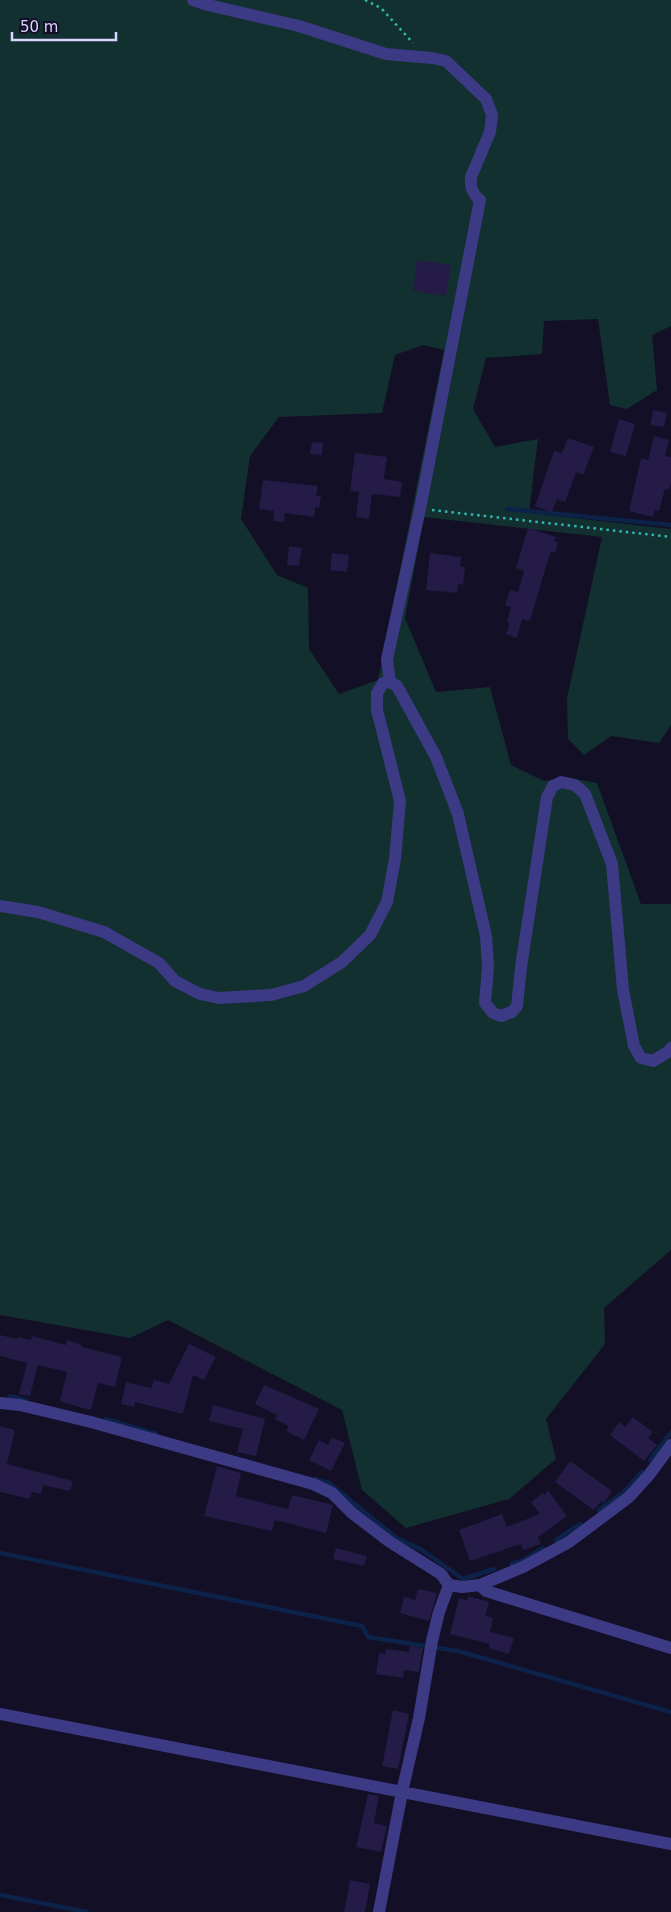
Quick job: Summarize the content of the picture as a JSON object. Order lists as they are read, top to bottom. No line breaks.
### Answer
{"scale_bar":"50 m"}
